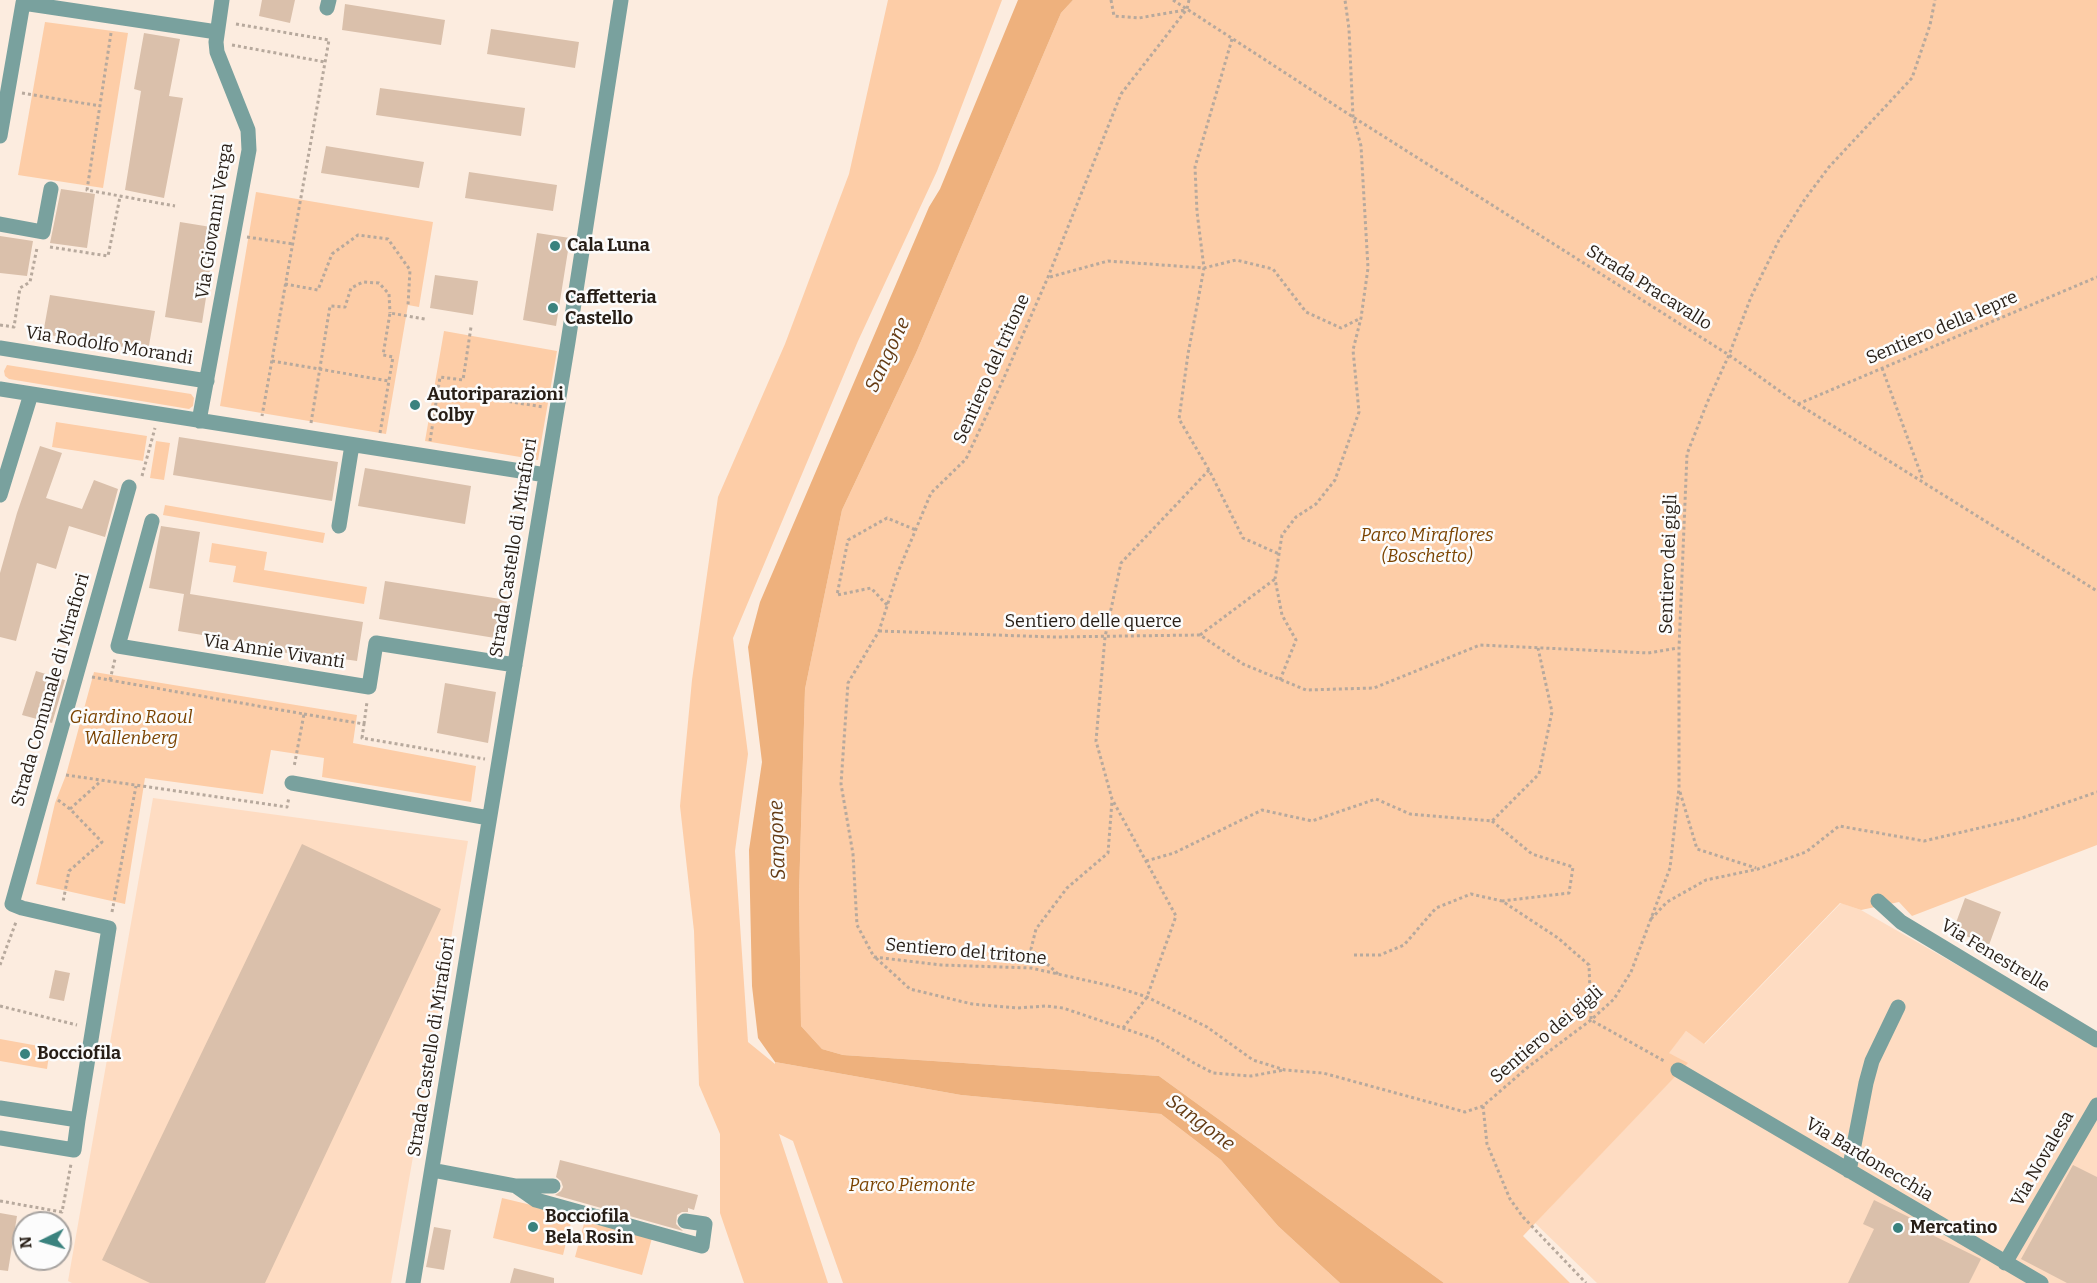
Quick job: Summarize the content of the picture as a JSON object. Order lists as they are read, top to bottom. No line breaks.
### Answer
{"streets":{"street":["Via Giovanni Verga","Via Rodolfo Morandi","Strada Castello di Mirafiori","Via Annie Vivanti","Strada Comunale di Mirafiori","Via Fenestrelle","Via Novalesa","Via Bardonecchia"],"path":["Strada Pracavallo","Sentiero della lepre","Sentiero del tritone","Sentiero dei gigli","Sentiero delle querce"]},"crossings":[["Via Giovanni Verga","Via Rodolfo Morandi"],["Strada Pracavallo","Sentiero della lepre"],["Strada Pracavallo","Sentiero del tritone"],["Strada Pracavallo","Sentiero dei gigli"],["Sentiero del tritone","Sentiero dei gigli"],["Sentiero del tritone","Sentiero delle querce"],["Sentiero dei gigli","Sentiero delle querce"],["Via Novalesa","Via Bardonecchia"]],"water":["Sangone"],"parks":["Parco Miraflores (Boschetto)","Giardino Raoul Wallenberg","Parco Piemonte"],"places":["Cala Luna","Caffetteria Castello","Autoriparazioni Colby","Bocciofila","Bocciofila Bela Rosin","Mercatino"],"north":"left"}
